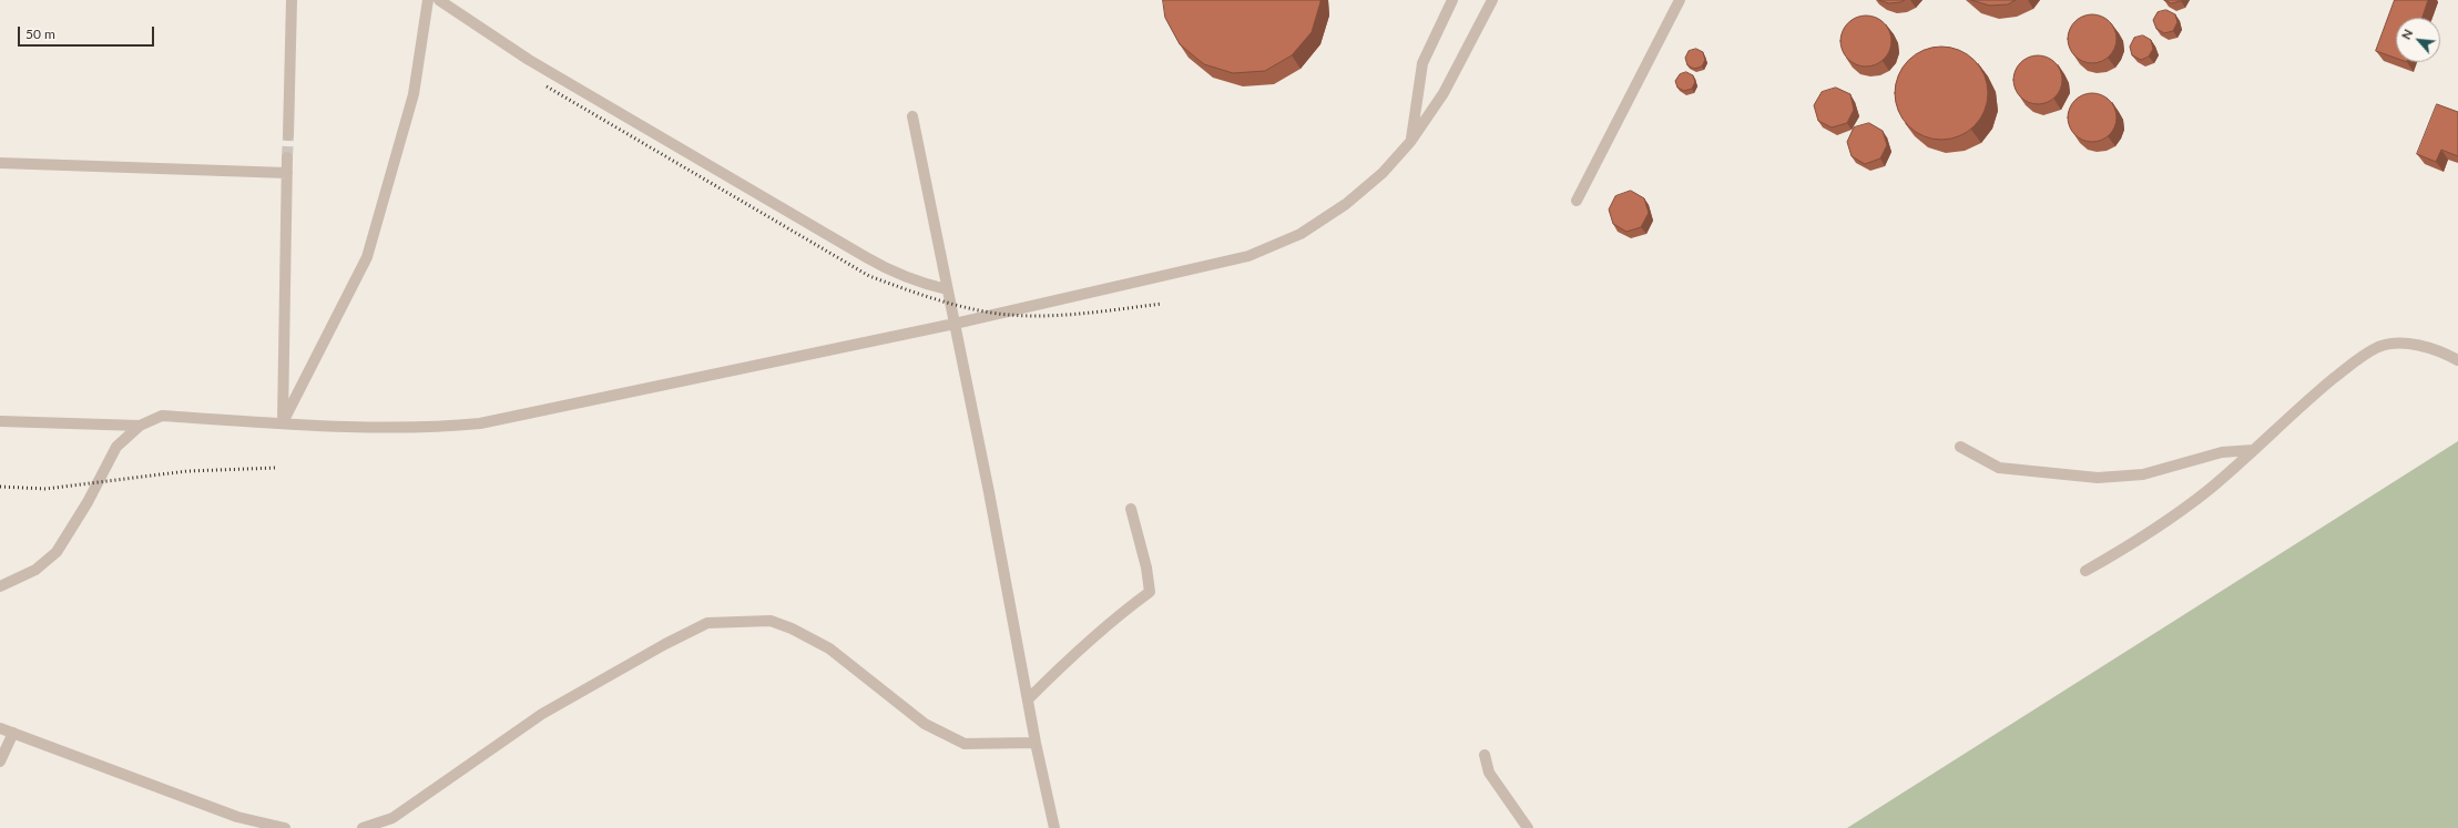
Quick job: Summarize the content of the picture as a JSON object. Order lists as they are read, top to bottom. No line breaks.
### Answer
{"scale_bar":"50 m","north":"top left"}
